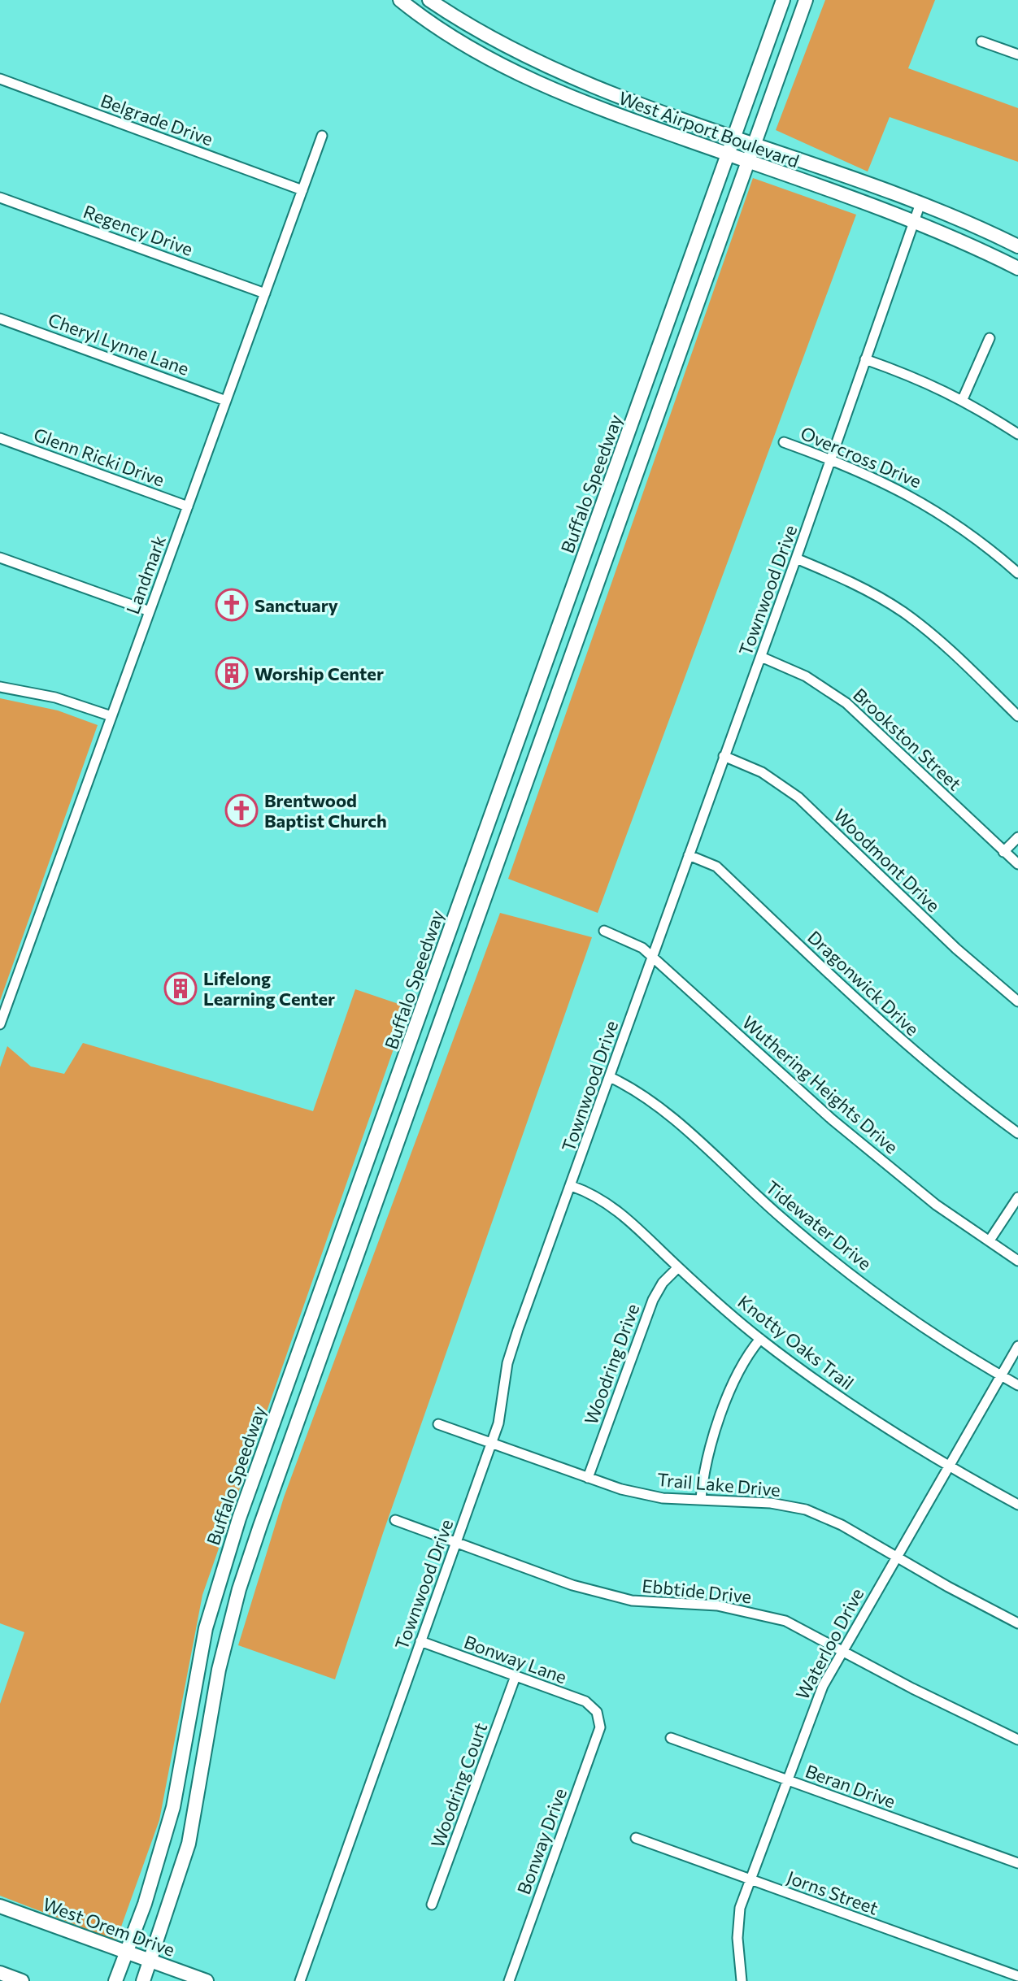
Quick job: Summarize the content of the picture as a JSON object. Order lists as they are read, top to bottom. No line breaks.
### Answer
{"streets":{"main road":["West Airport Boulevard","Buffalo Speedway","West Orem Drive"],"street":["Belgrade Drive","Regency Drive","Cheryl Lynne Lane","Glenn Ricki Drive","Overcross Drive","Landmark","Townwood Drive","Brookston Street","Woodmont Drive","Dragonwick Drive","Wuthering Heights Drive","Tidewater Drive","Knotty Oaks Trail","Woodring Drive","Trail Lake Drive","Ebbtide Drive","Waterloo Drive","Bonway Lane","Woodring Court","Beran Drive","Bonway Drive","Jorns Street"]},"crossings":[["Belgrade Drive","Landmark"],["West Airport Boulevard","Buffalo Speedway"],["West Airport Boulevard","Townwood Drive"],["Regency Drive","Landmark"],["Cheryl Lynne Lane","Landmark"],["Glenn Ricki Drive","Landmark"],["Overcross Drive","Townwood Drive"],["Buffalo Speedway","West Orem Drive"],["Townwood Drive","Brookston Street"],["Townwood Drive","Woodmont Drive"],["Townwood Drive","Dragonwick Drive"],["Townwood Drive","Wuthering Heights Drive"],["Townwood Drive","Tidewater Drive"],["Townwood Drive","Knotty Oaks Trail"],["Townwood Drive","Trail Lake Drive"],["Townwood Drive","Ebbtide Drive"],["Townwood Drive","Bonway Lane"],["Tidewater Drive","Waterloo Drive"],["Knotty Oaks Trail","Woodring Drive"],["Knotty Oaks Trail","Waterloo Drive"],["Woodring Drive","Trail Lake Drive"],["Trail Lake Drive","Waterloo Drive"],["Ebbtide Drive","Waterloo Drive"],["Waterloo Drive","Beran Drive"],["Waterloo Drive","Jorns Street"],["Bonway Lane","Woodring Court"],["Bonway Lane","Bonway Drive"]],"places":{"church":["Sanctuary","Brentwood Baptist Church"],"building":["Worship Center","Lifelong Learning Center"]}}
